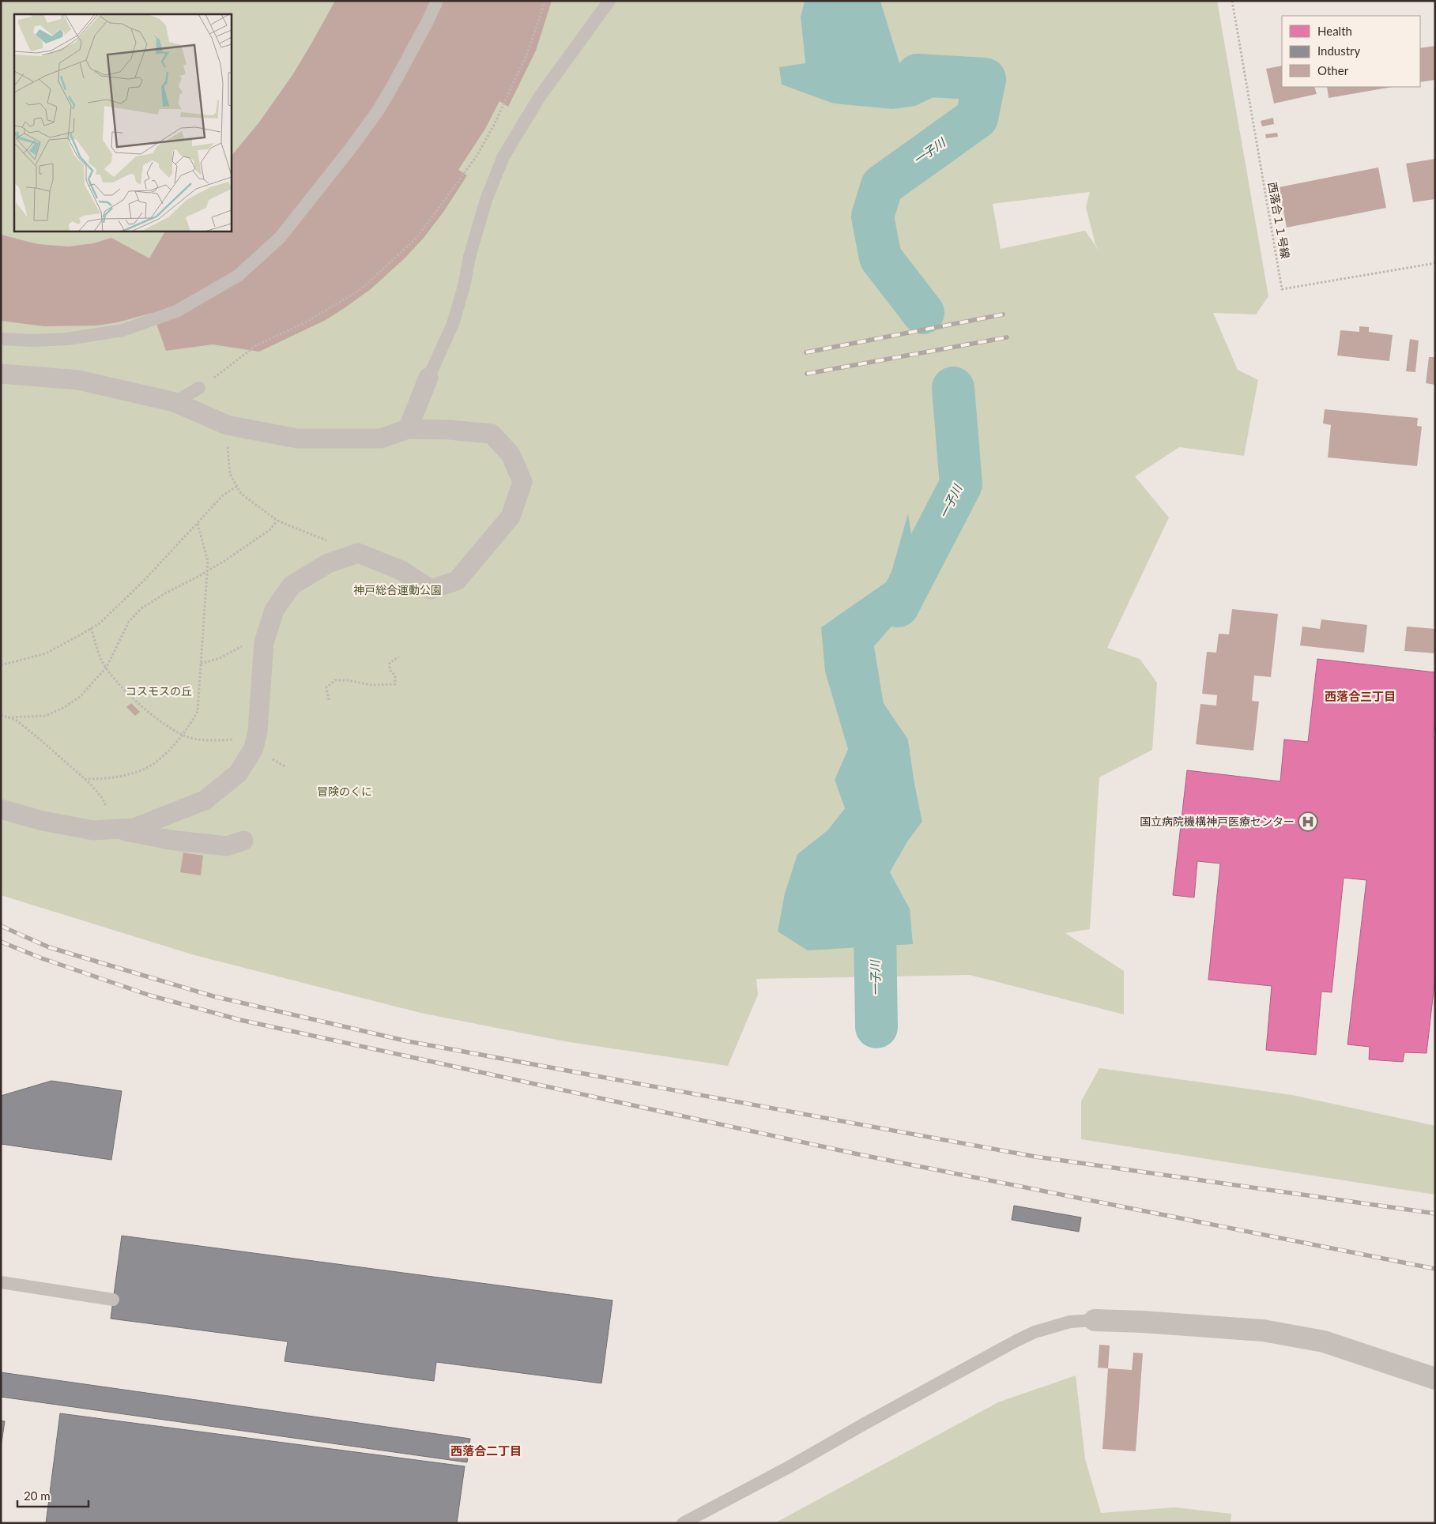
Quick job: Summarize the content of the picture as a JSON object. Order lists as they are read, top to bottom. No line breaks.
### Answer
{"streets":{"path":["西落合１１号線"]},"districts":["西落合三丁目","西落合二丁目"],"water":["一子川"],"parks":["神戸総合運動公園","コスモスの丘","冒険のくに"],"places":{"hospital":["国立病院機構神戸医療センター"]},"legend":["Health","Industry","Other"],"scale_bar":"20 m"}
